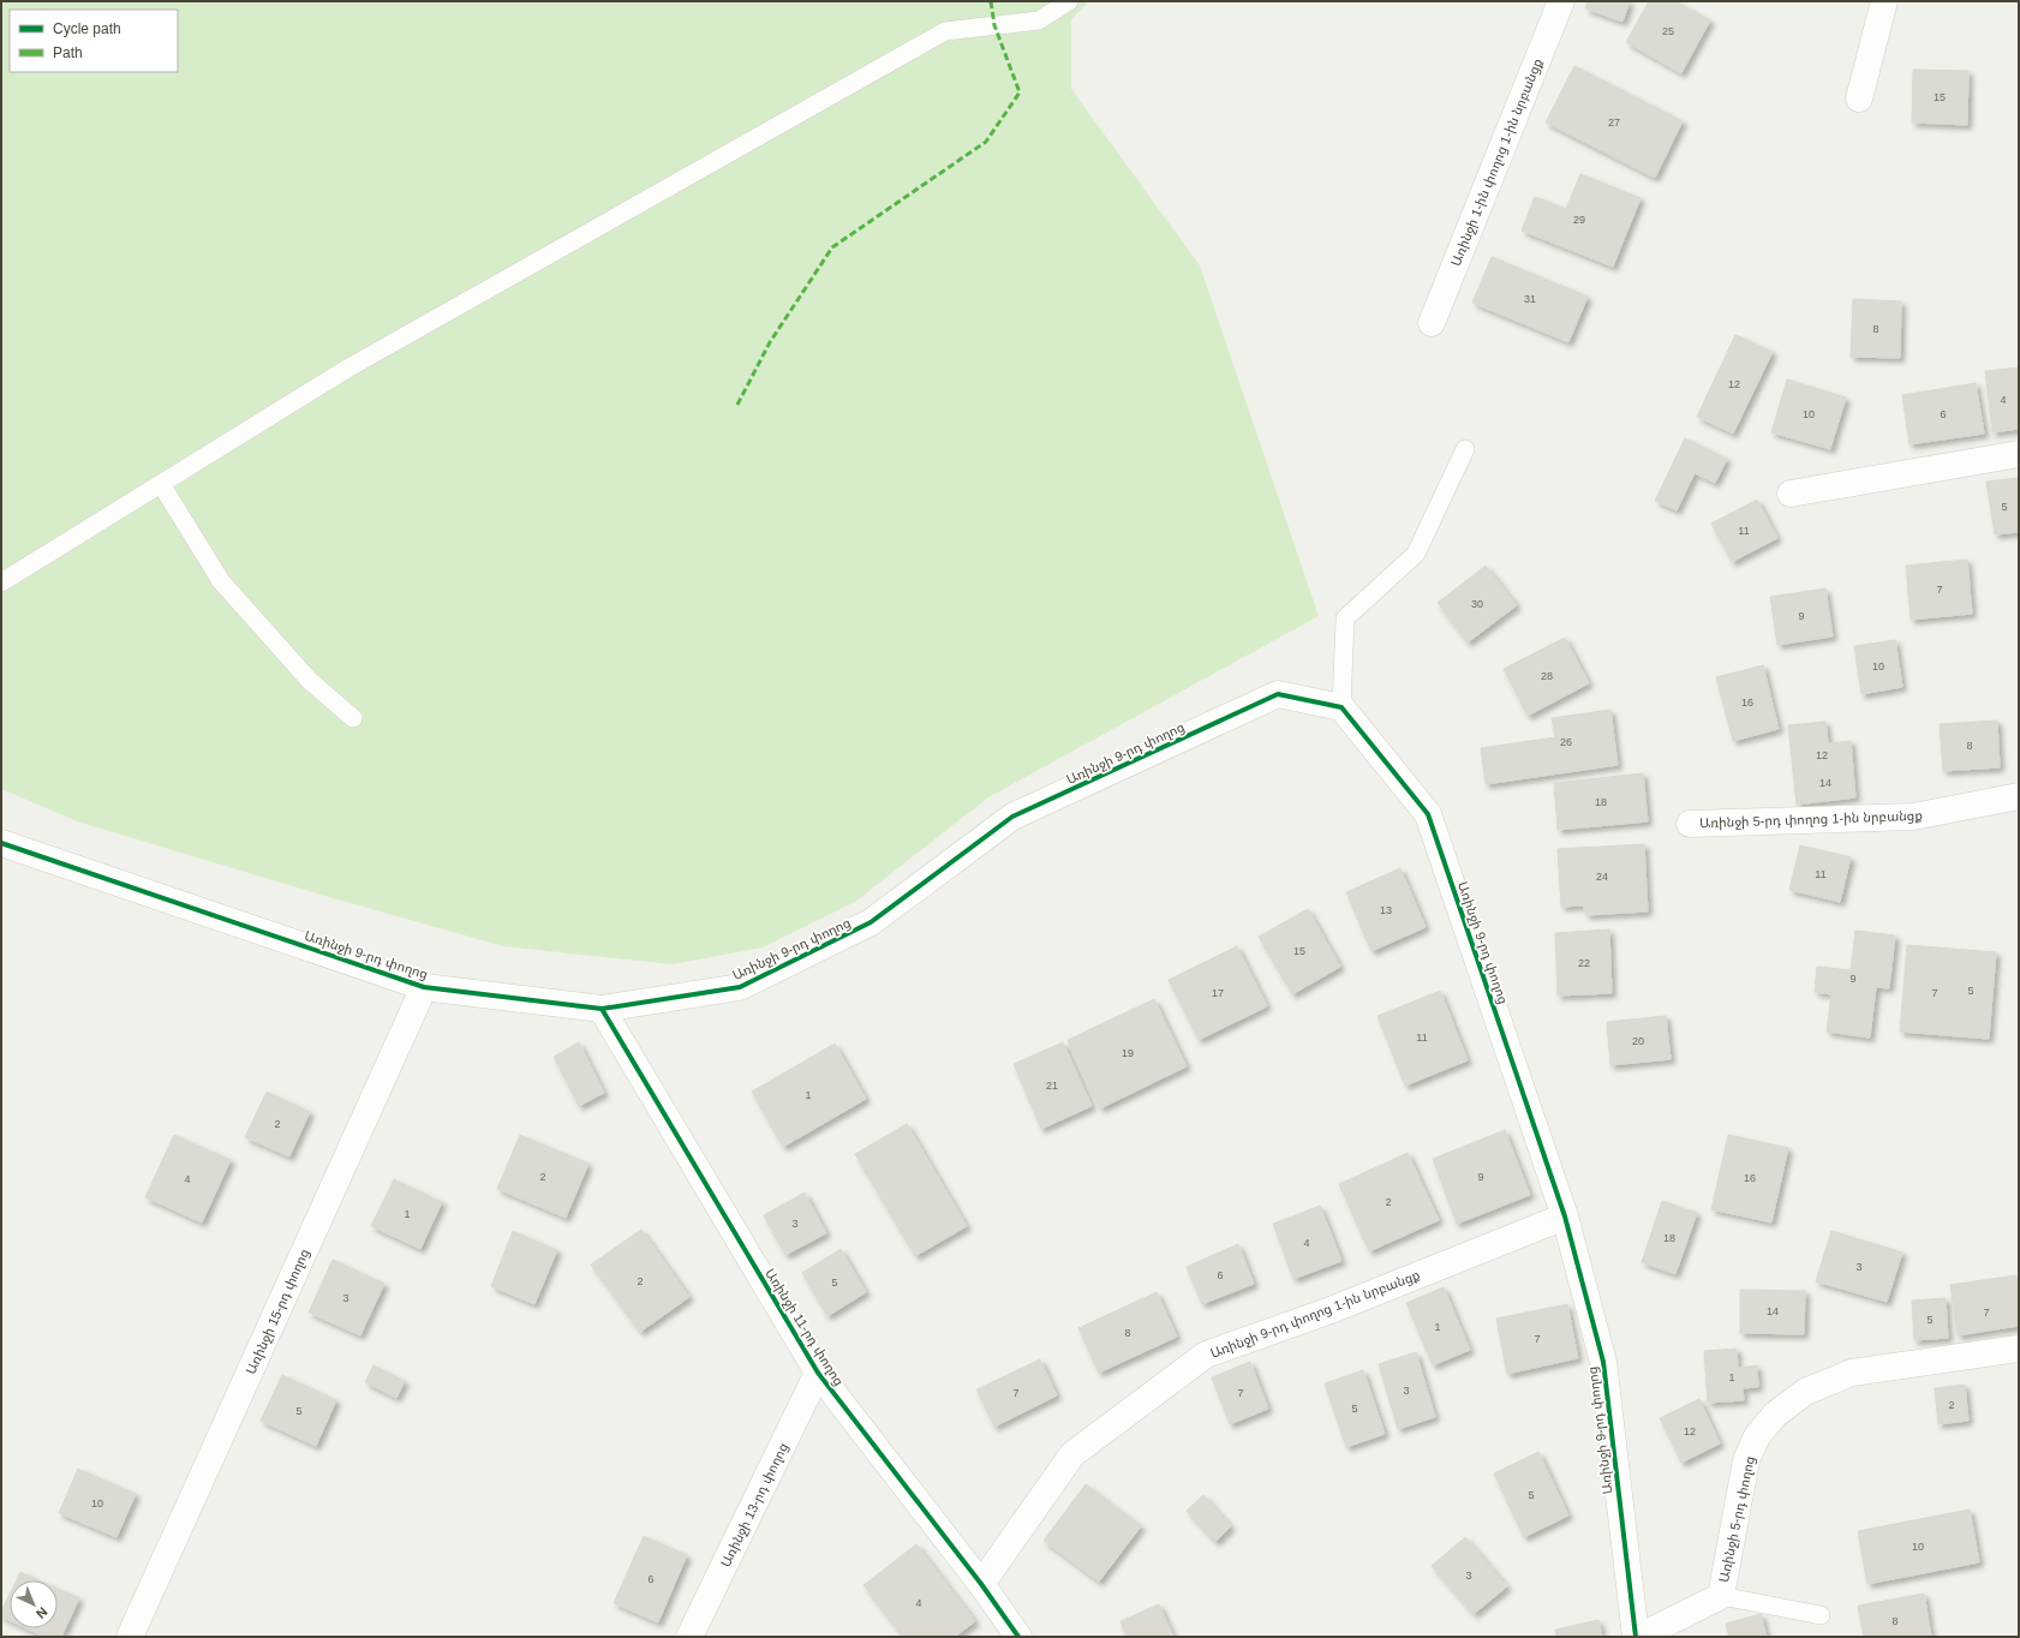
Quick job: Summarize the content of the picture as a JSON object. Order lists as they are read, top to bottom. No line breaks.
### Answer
{"streets":{"street":["Առինջի 1-ին փողոց 1-ին նրբանցք","Առինջի 9-րդ փողոց","Առինջի 5-րդ փողոց 1-ին նրբանցք","Առինջի 15-րդ փողոց","Առինջի 9-րդ փողոց 1-ին նրբանցք","Առինջի 11-րդ փողոց","Առինջի 13-րդ փողոց","Առինջի 5-րդ փողոց"]},"crossings":[["Առինջի 9-րդ փողոց","Առինջի 15-րդ փողոց"],["Առինջի 9-րդ փողոց","Առինջի 9-րդ փողոց 1-ին նրբանցք"],["Առինջի 9-րդ փողոց","Առինջի 11-րդ փողոց"],["Առինջի 9-րդ փողոց 1-ին նրբանցք","Առինջի 11-րդ փողոց"],["Առինջի 11-րդ փողոց","Առինջի 13-րդ փողոց"]],"house_numbers":["25","15","27","29","31","8","12","4","10","6","5","11","7","30","9","10","28","16","26","8","12","14","18","11","24","13","15","22","9","5","17","7","11","20","19","21","1","2","2","9","16","4","2","1","3","18","4","3","6","2","5","3","14","7","5","1","8","7","1","3","7","7","2","5","5","12","5","10","10","3","6","4","8"],"legend":["Cycle path","Path"],"north":"bottom right"}
